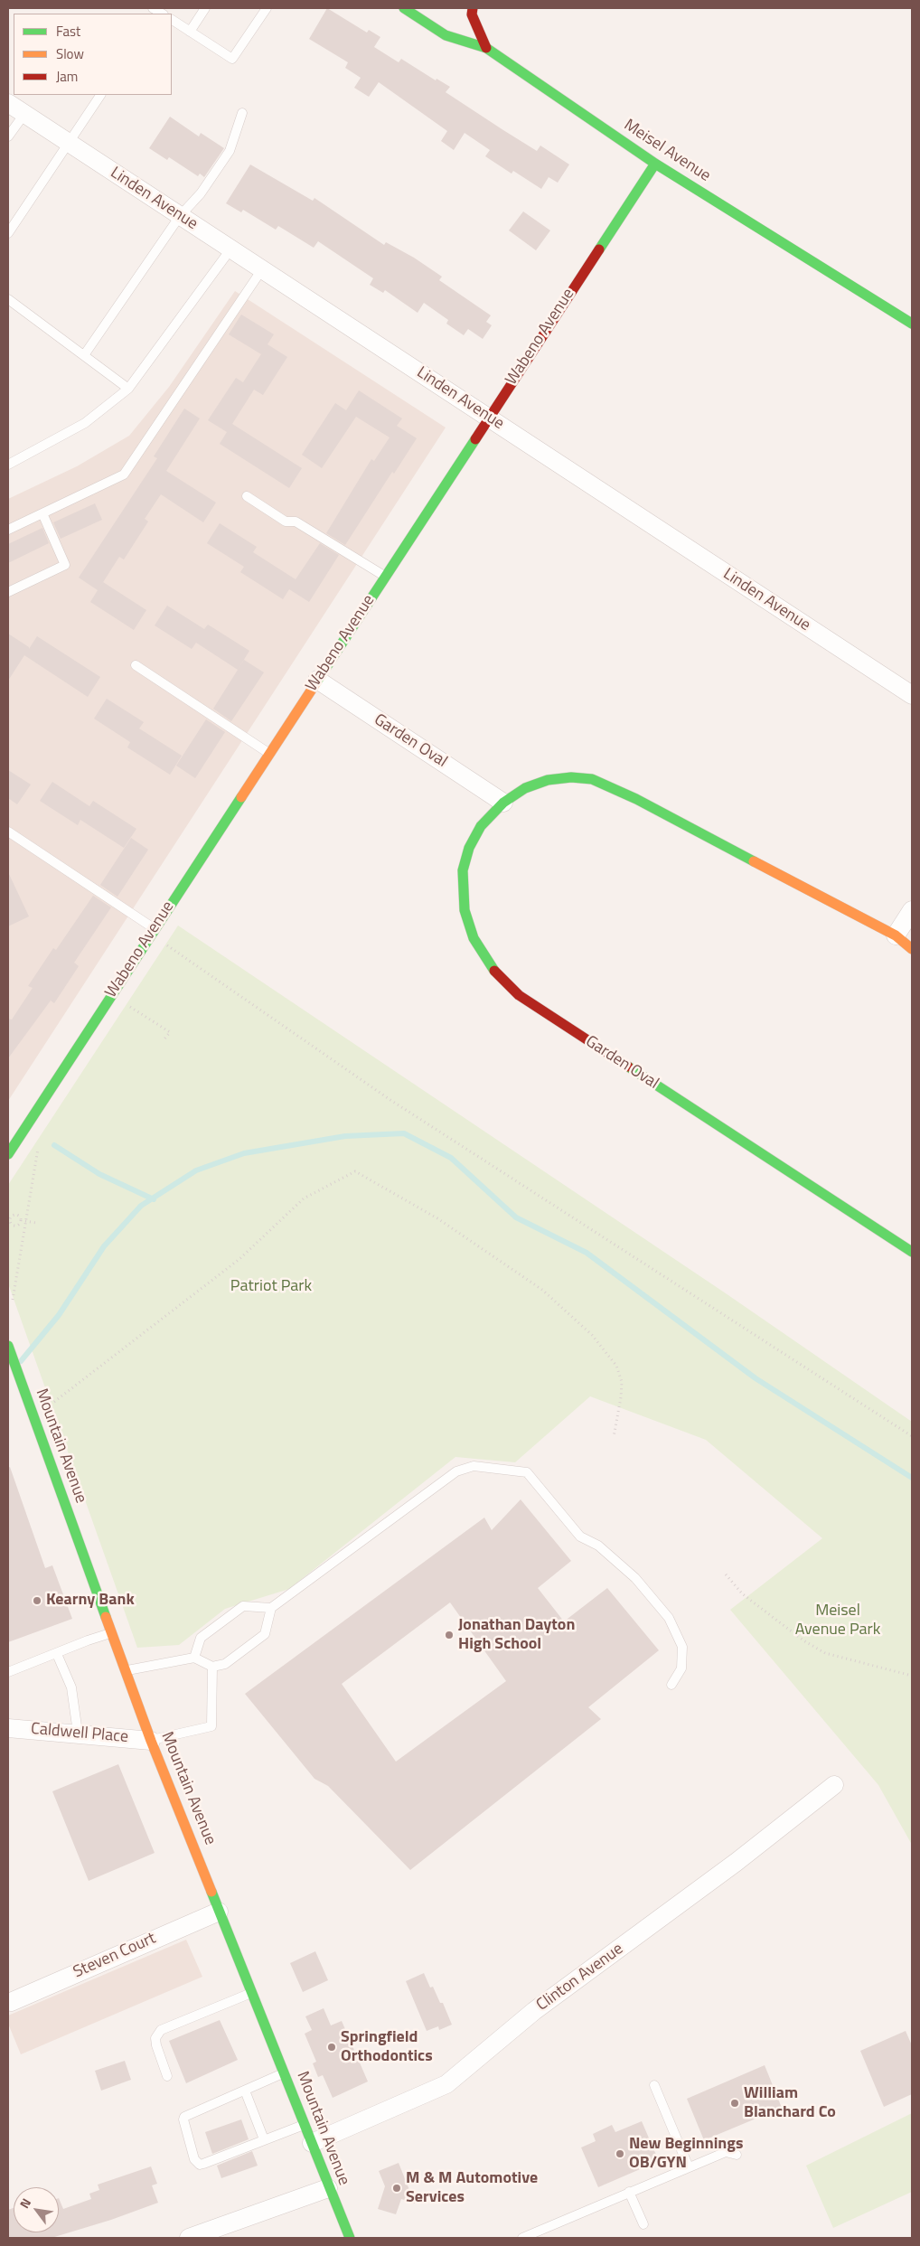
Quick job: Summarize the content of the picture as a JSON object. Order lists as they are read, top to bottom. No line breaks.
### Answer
{"streets":{"street":["Meisel Avenue","Linden Avenue","Wabeno Avenue","Garden Oval","Mountain Avenue","Caldwell Place","Steven Court","Clinton Avenue"]},"crossings":[["Meisel Avenue","Wabeno Avenue"],["Linden Avenue","Wabeno Avenue"],["Wabeno Avenue","Garden Oval"],["Mountain Avenue","Caldwell Place"],["Mountain Avenue","Steven Court"],["Mountain Avenue","Clinton Avenue"]],"parks":["Patriot Park","Meisel Avenue Park"],"places":["Kearny Bank","Jonathan Dayton High School","Springfield Orthodontics","William Blanchard Co","New Beginnings OB/GYN","M & M Automotive Services"],"legend":["Fast","Slow","Jam"],"north":"top left"}
